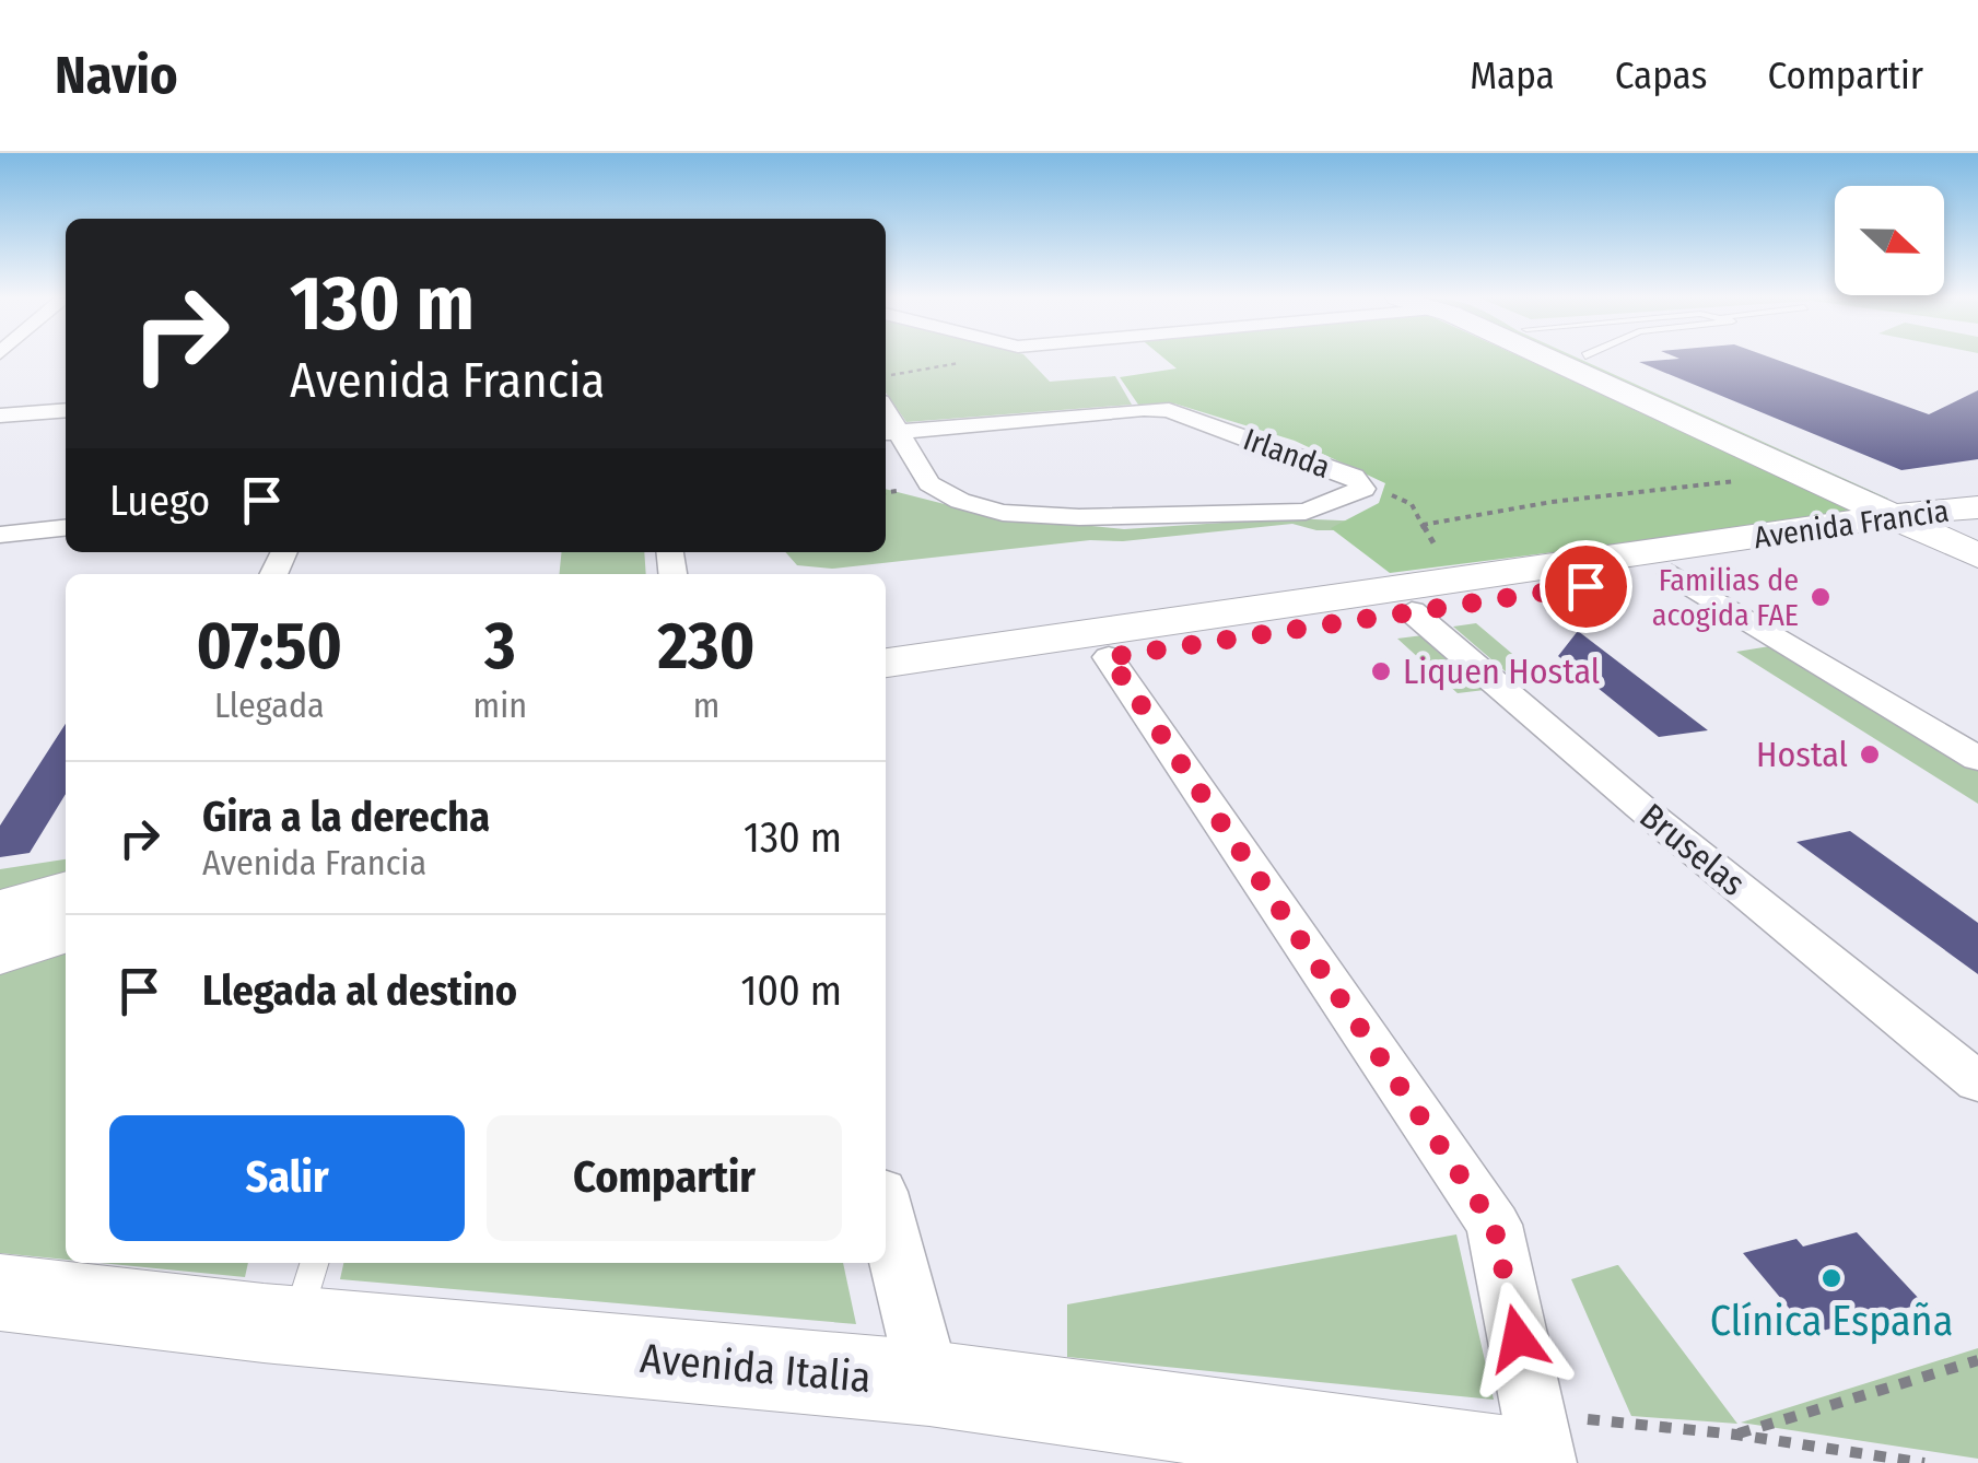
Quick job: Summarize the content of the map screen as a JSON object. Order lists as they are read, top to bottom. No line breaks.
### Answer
{"streets":{"main road":["Avenida Francia","Avenida Italia"],"street":["Irlanda","Bruselas"]},"crossings":[["Avenida Francia","Bruselas"]],"places":["Familias de acogida FAE","Liquen Hostal","Hostal","Clínica España"],"north":"right","page":{"header":"Navio","nav":["Mapa","Capas","Compartir"],"turn":["130 m","Avenida Francia"],"then":"Luego","eta":["07:50","Llegada","3","min","230","m"],"list":[{"name":"Gira a la derecha","note":"Avenida Francia","value":"130 m"},{"name":"Llegada al destino","value":"100 m"}],"buttons":["Salir","Compartir"]}}
